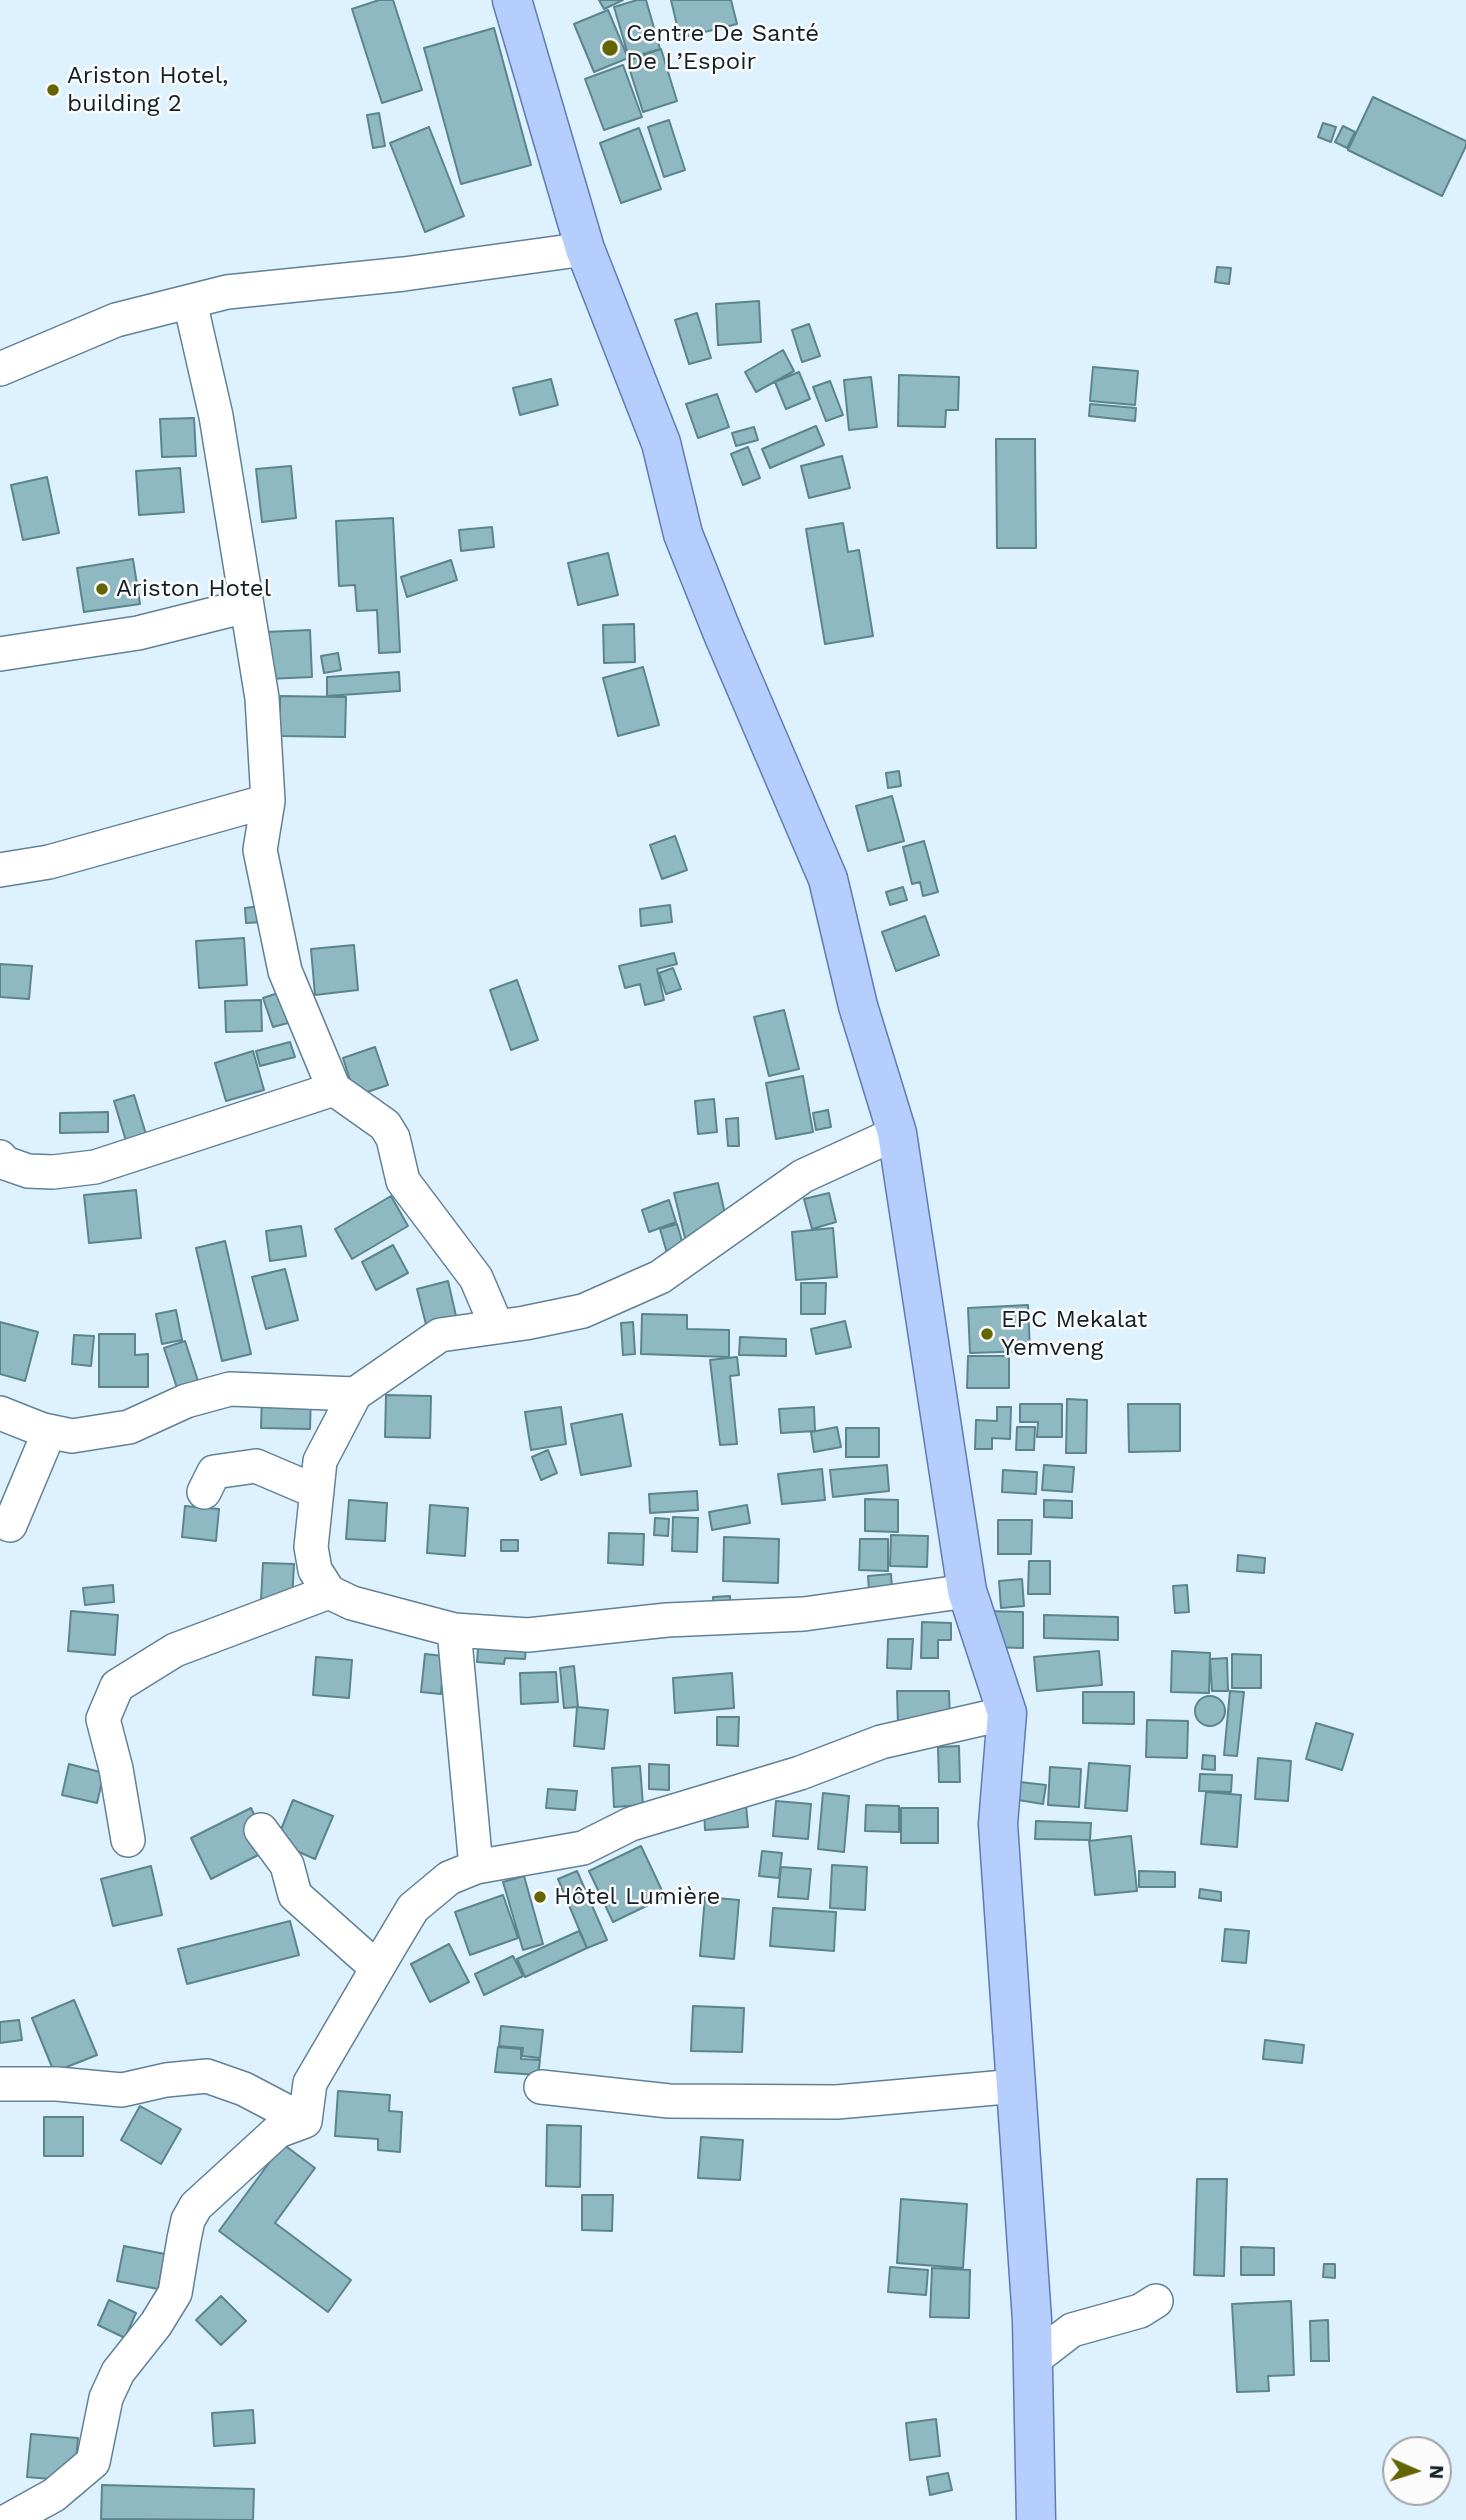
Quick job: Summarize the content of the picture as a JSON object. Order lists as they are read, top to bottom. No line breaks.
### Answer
{"places":["Centre De Santé De L’Espoir","Ariston Hotel, building 2","Ariston Hotel","EPC Mekalat Yemveng","Hôtel Lumière"],"north":"right"}
